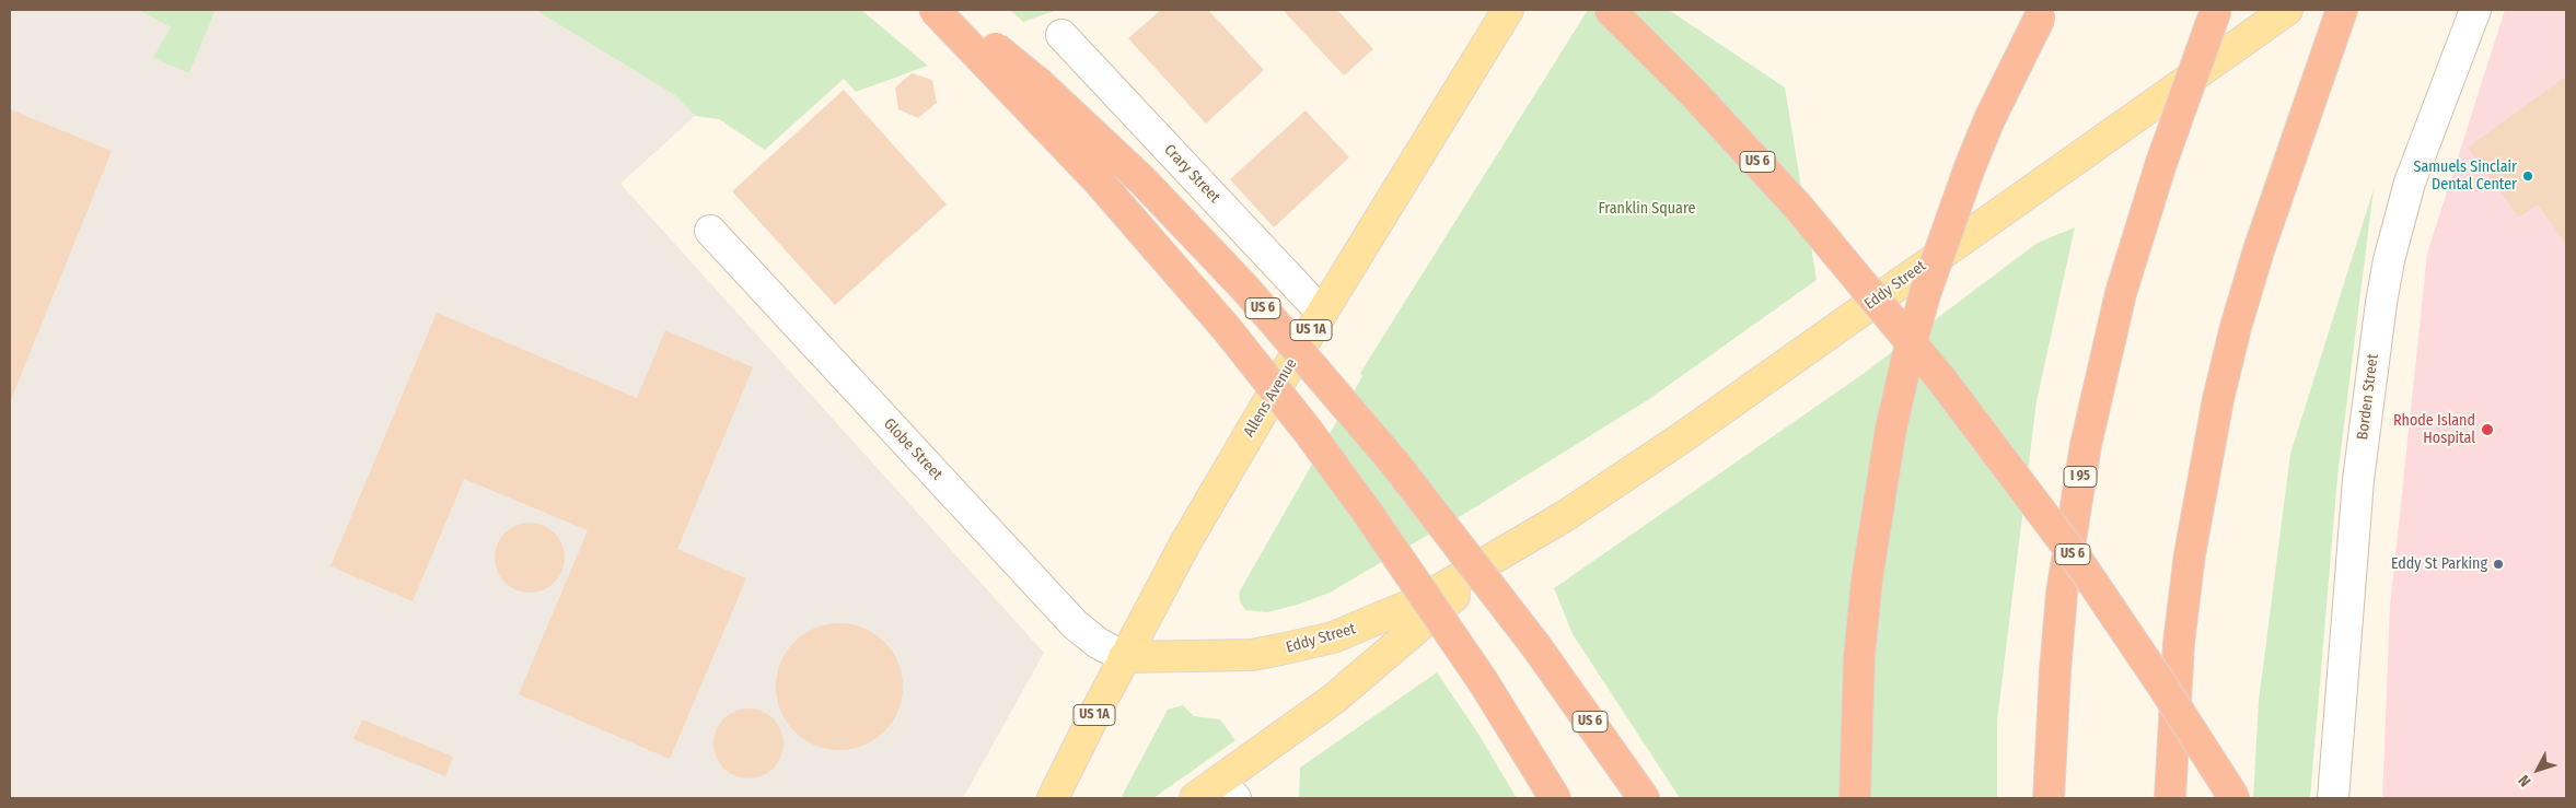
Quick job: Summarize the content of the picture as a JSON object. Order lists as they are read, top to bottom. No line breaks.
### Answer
{"streets":{"highway":["US 6","I 95"],"main road":["Eddy Street","US 1A","Allens Avenue"],"street":["Crary Street","Borden Street","Globe Street"]},"crossings":[["Crary Street","Allens Avenue"],["Eddy Street","Allens Avenue"],["Eddy Street","Globe Street"],["US 1A","Allens Avenue"],["Allens Avenue","Globe Street"]],"parks":["Franklin Square"],"places":["Samuels Sinclair Dental Center","Rhode Island Hospital","Eddy St Parking"],"north":"bottom left"}
